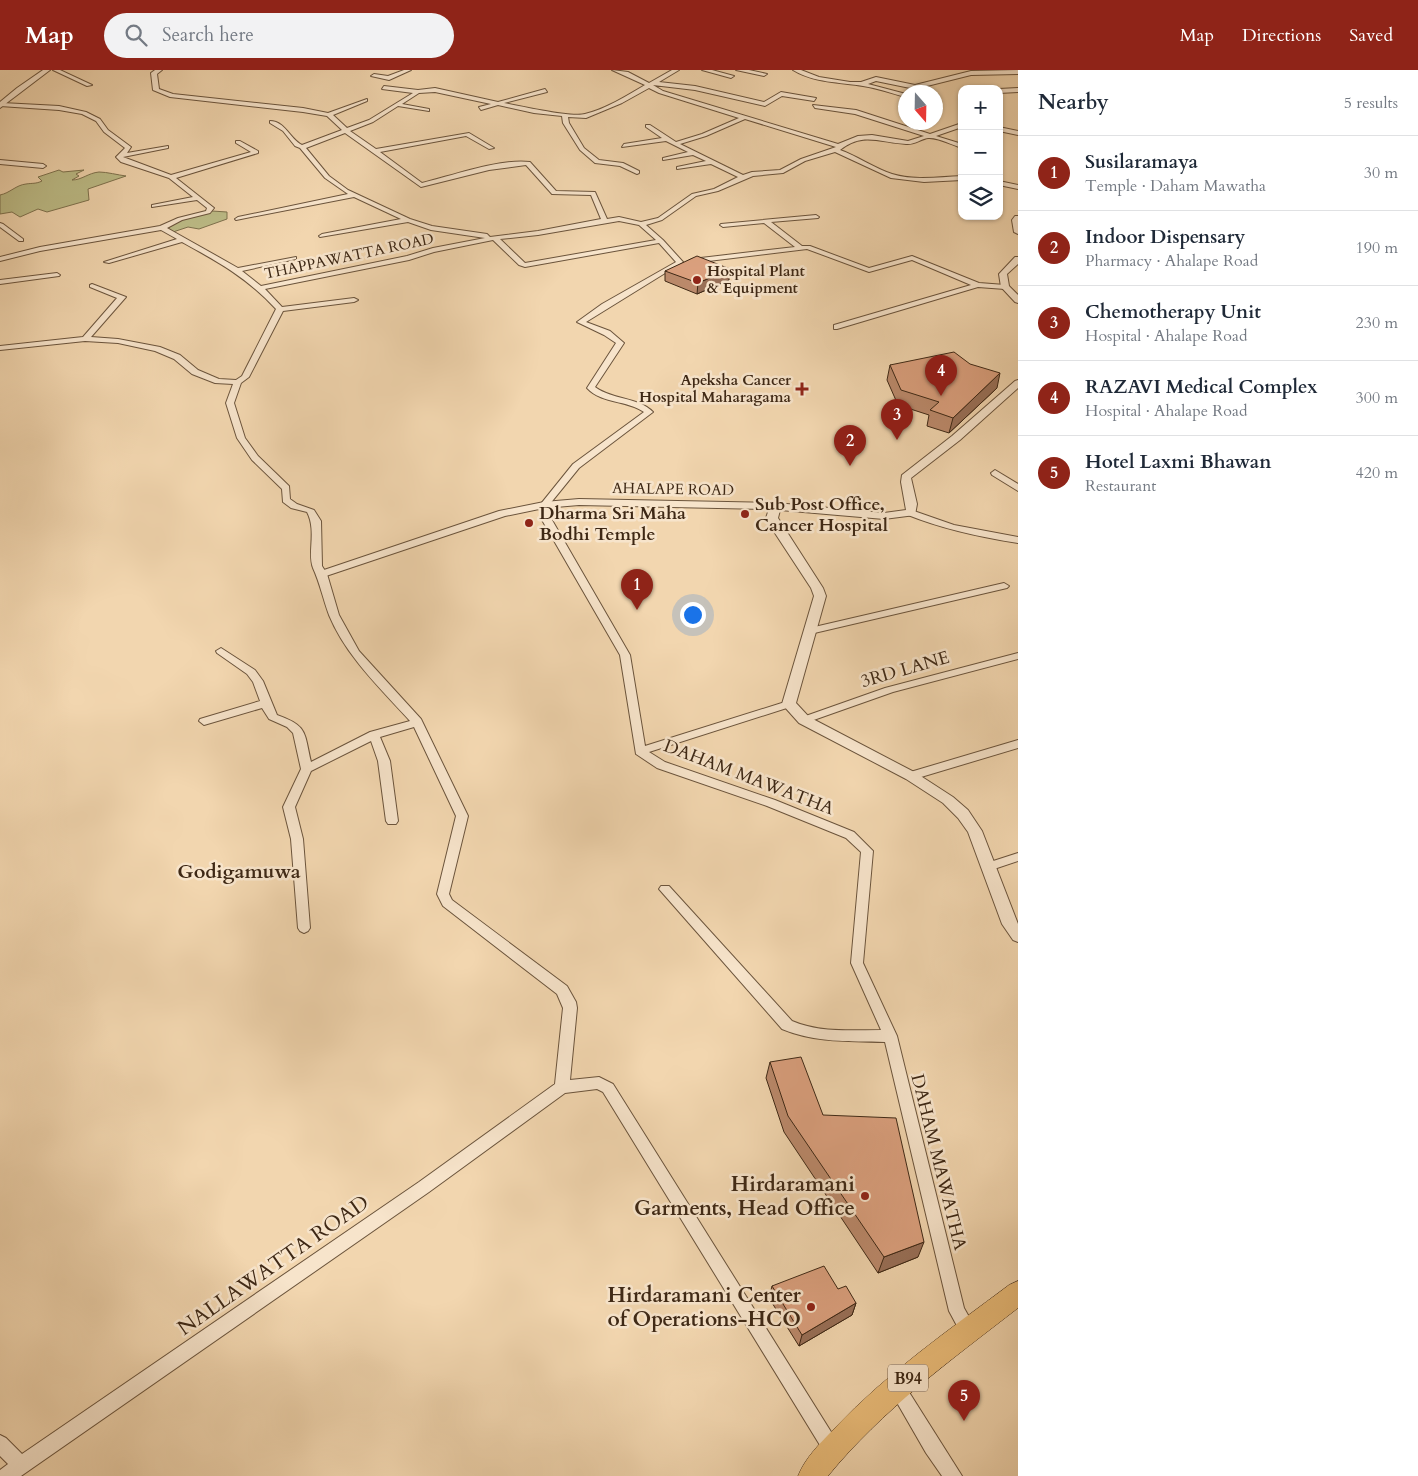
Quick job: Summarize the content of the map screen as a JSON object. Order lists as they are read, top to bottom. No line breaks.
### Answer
{"streets":{"main road":["B94"],"street":["THAPPAWATTA ROAD","AHALAPE ROAD","3RD LANE","DAHAM MAWATHA","NALLAWATTA ROAD"]},"crossings":[["AHALAPE ROAD","DAHAM MAWATHA"],["DAHAM MAWATHA","B94"]],"districts":["Godigamuwa"],"places":{"other":["Hospital Plant & Equipment","Sub Post Office, Cancer Hospital","Dharma Sri Maha Bodhi Temple","Hirdaramani Garments, Head Office","Hirdaramani Center of Operations-HCO"],"health":["Apeksha Cancer Hospital Maharagama"]},"north":"bottom","page":{"header":"Map","search":"Search here","nav":["Map","Directions","Saved"],"heading":["Nearby","5 results"],"map_buttons":["+","−"],"list":[{"mark":"1","name":"Susilaramaya","note":"Temple · Daham Mawatha","value":"30 m"},{"mark":"2","name":"Indoor Dispensary","note":"Pharmacy · Ahalape Road","value":"190 m"},{"mark":"3","name":"Chemotherapy Unit","note":"Hospital · Ahalape Road","value":"230 m"},{"mark":"4","name":"RAZAVI Medical Complex","note":"Hospital · Ahalape Road","value":"300 m"},{"mark":"5","name":"Hotel Laxmi Bhawan","note":"Restaurant","value":"420 m"}],"pins":["4","3","2","1","5"]}}
